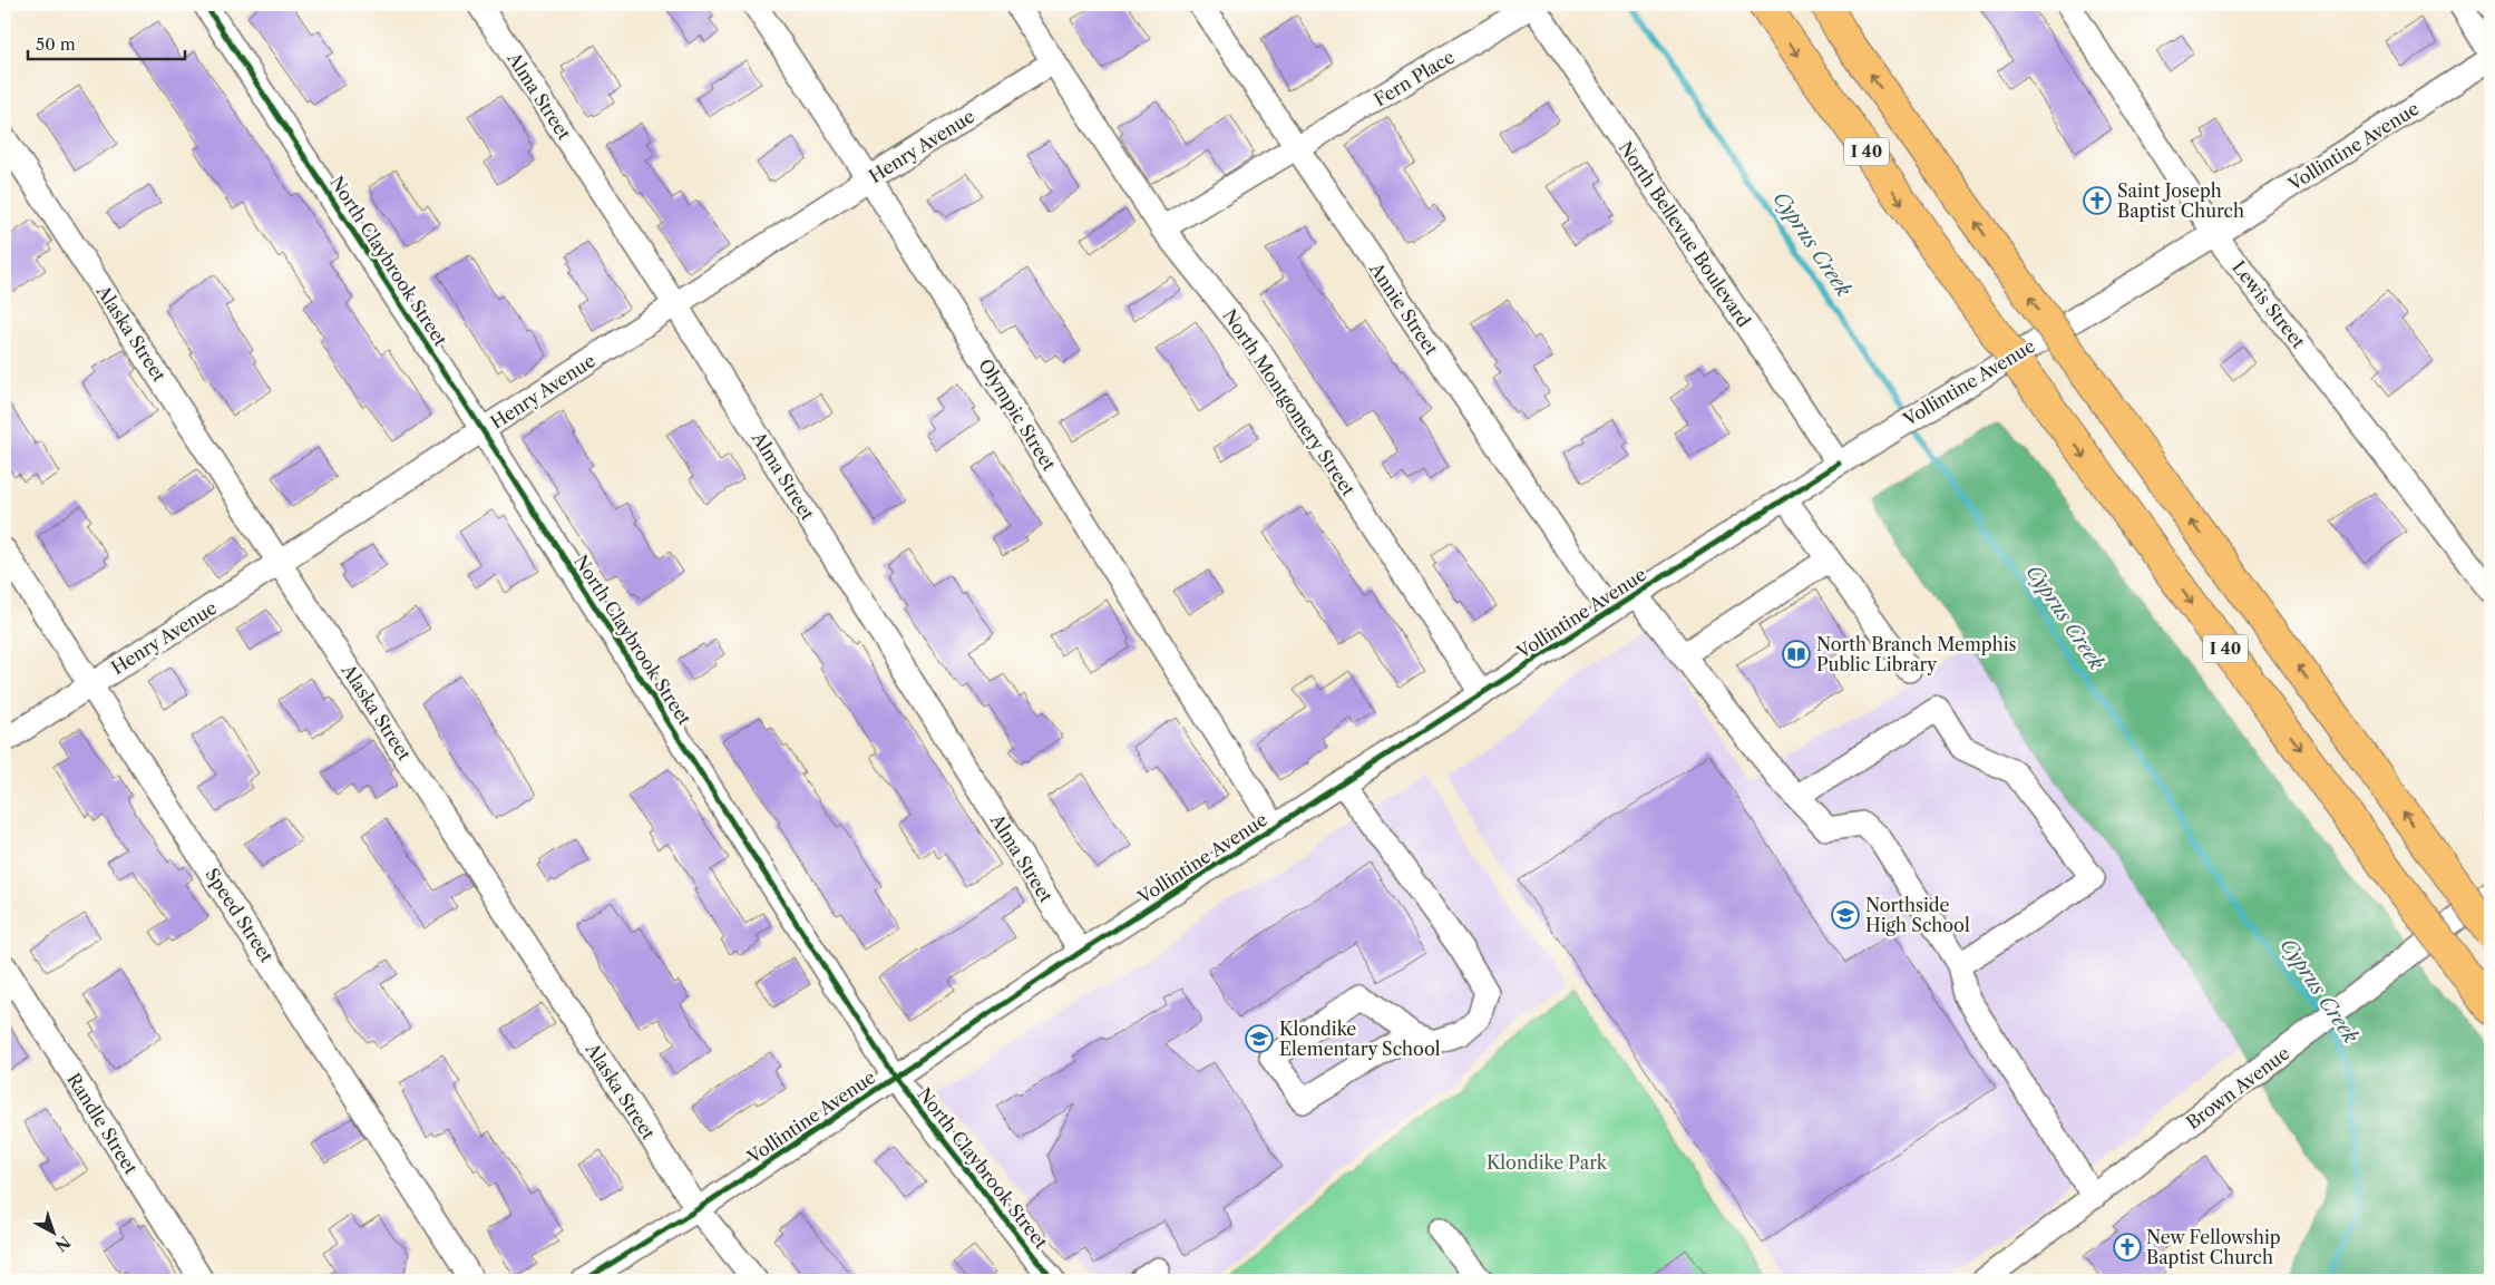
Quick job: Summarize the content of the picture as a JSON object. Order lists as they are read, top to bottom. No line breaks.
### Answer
{"streets":{"highway":["I 40"],"street":["Fern Place","Alma Street","Henry Avenue","Vollintine Avenue","North Bellevue Boulevard","North Claybrook Street","Lewis Street","Annie Street","Alaska Street","North Montgomery Street","Olympic Street","Speed Street","Brown Avenue","Randle Street"]},"crossings":[["Fern Place","North Bellevue Boulevard"],["Fern Place","Annie Street"],["Fern Place","North Montgomery Street"],["Alma Street","Henry Avenue"],["Alma Street","Vollintine Avenue"],["Henry Avenue","North Claybrook Street"],["Henry Avenue","Alaska Street"],["Henry Avenue","North Montgomery Street"],["Henry Avenue","Olympic Street"],["Henry Avenue","Speed Street"],["Vollintine Avenue","North Bellevue Boulevard"],["Vollintine Avenue","North Claybrook Street"],["Vollintine Avenue","Lewis Street"],["Vollintine Avenue","Annie Street"],["Vollintine Avenue","Alaska Street"],["Vollintine Avenue","North Montgomery Street"],["Vollintine Avenue","Olympic Street"]],"water":["Cyprus Creek"],"parks":["Klondike Park"],"places":{"church":["Saint Joseph Baptist Church","New Fellowship Baptist Church"],"library":["North Branch Memphis Public Library"],"school or university":["Northside High School","Klondike Elementary School"]},"scale_bar":"50 m","north":"bottom right"}
